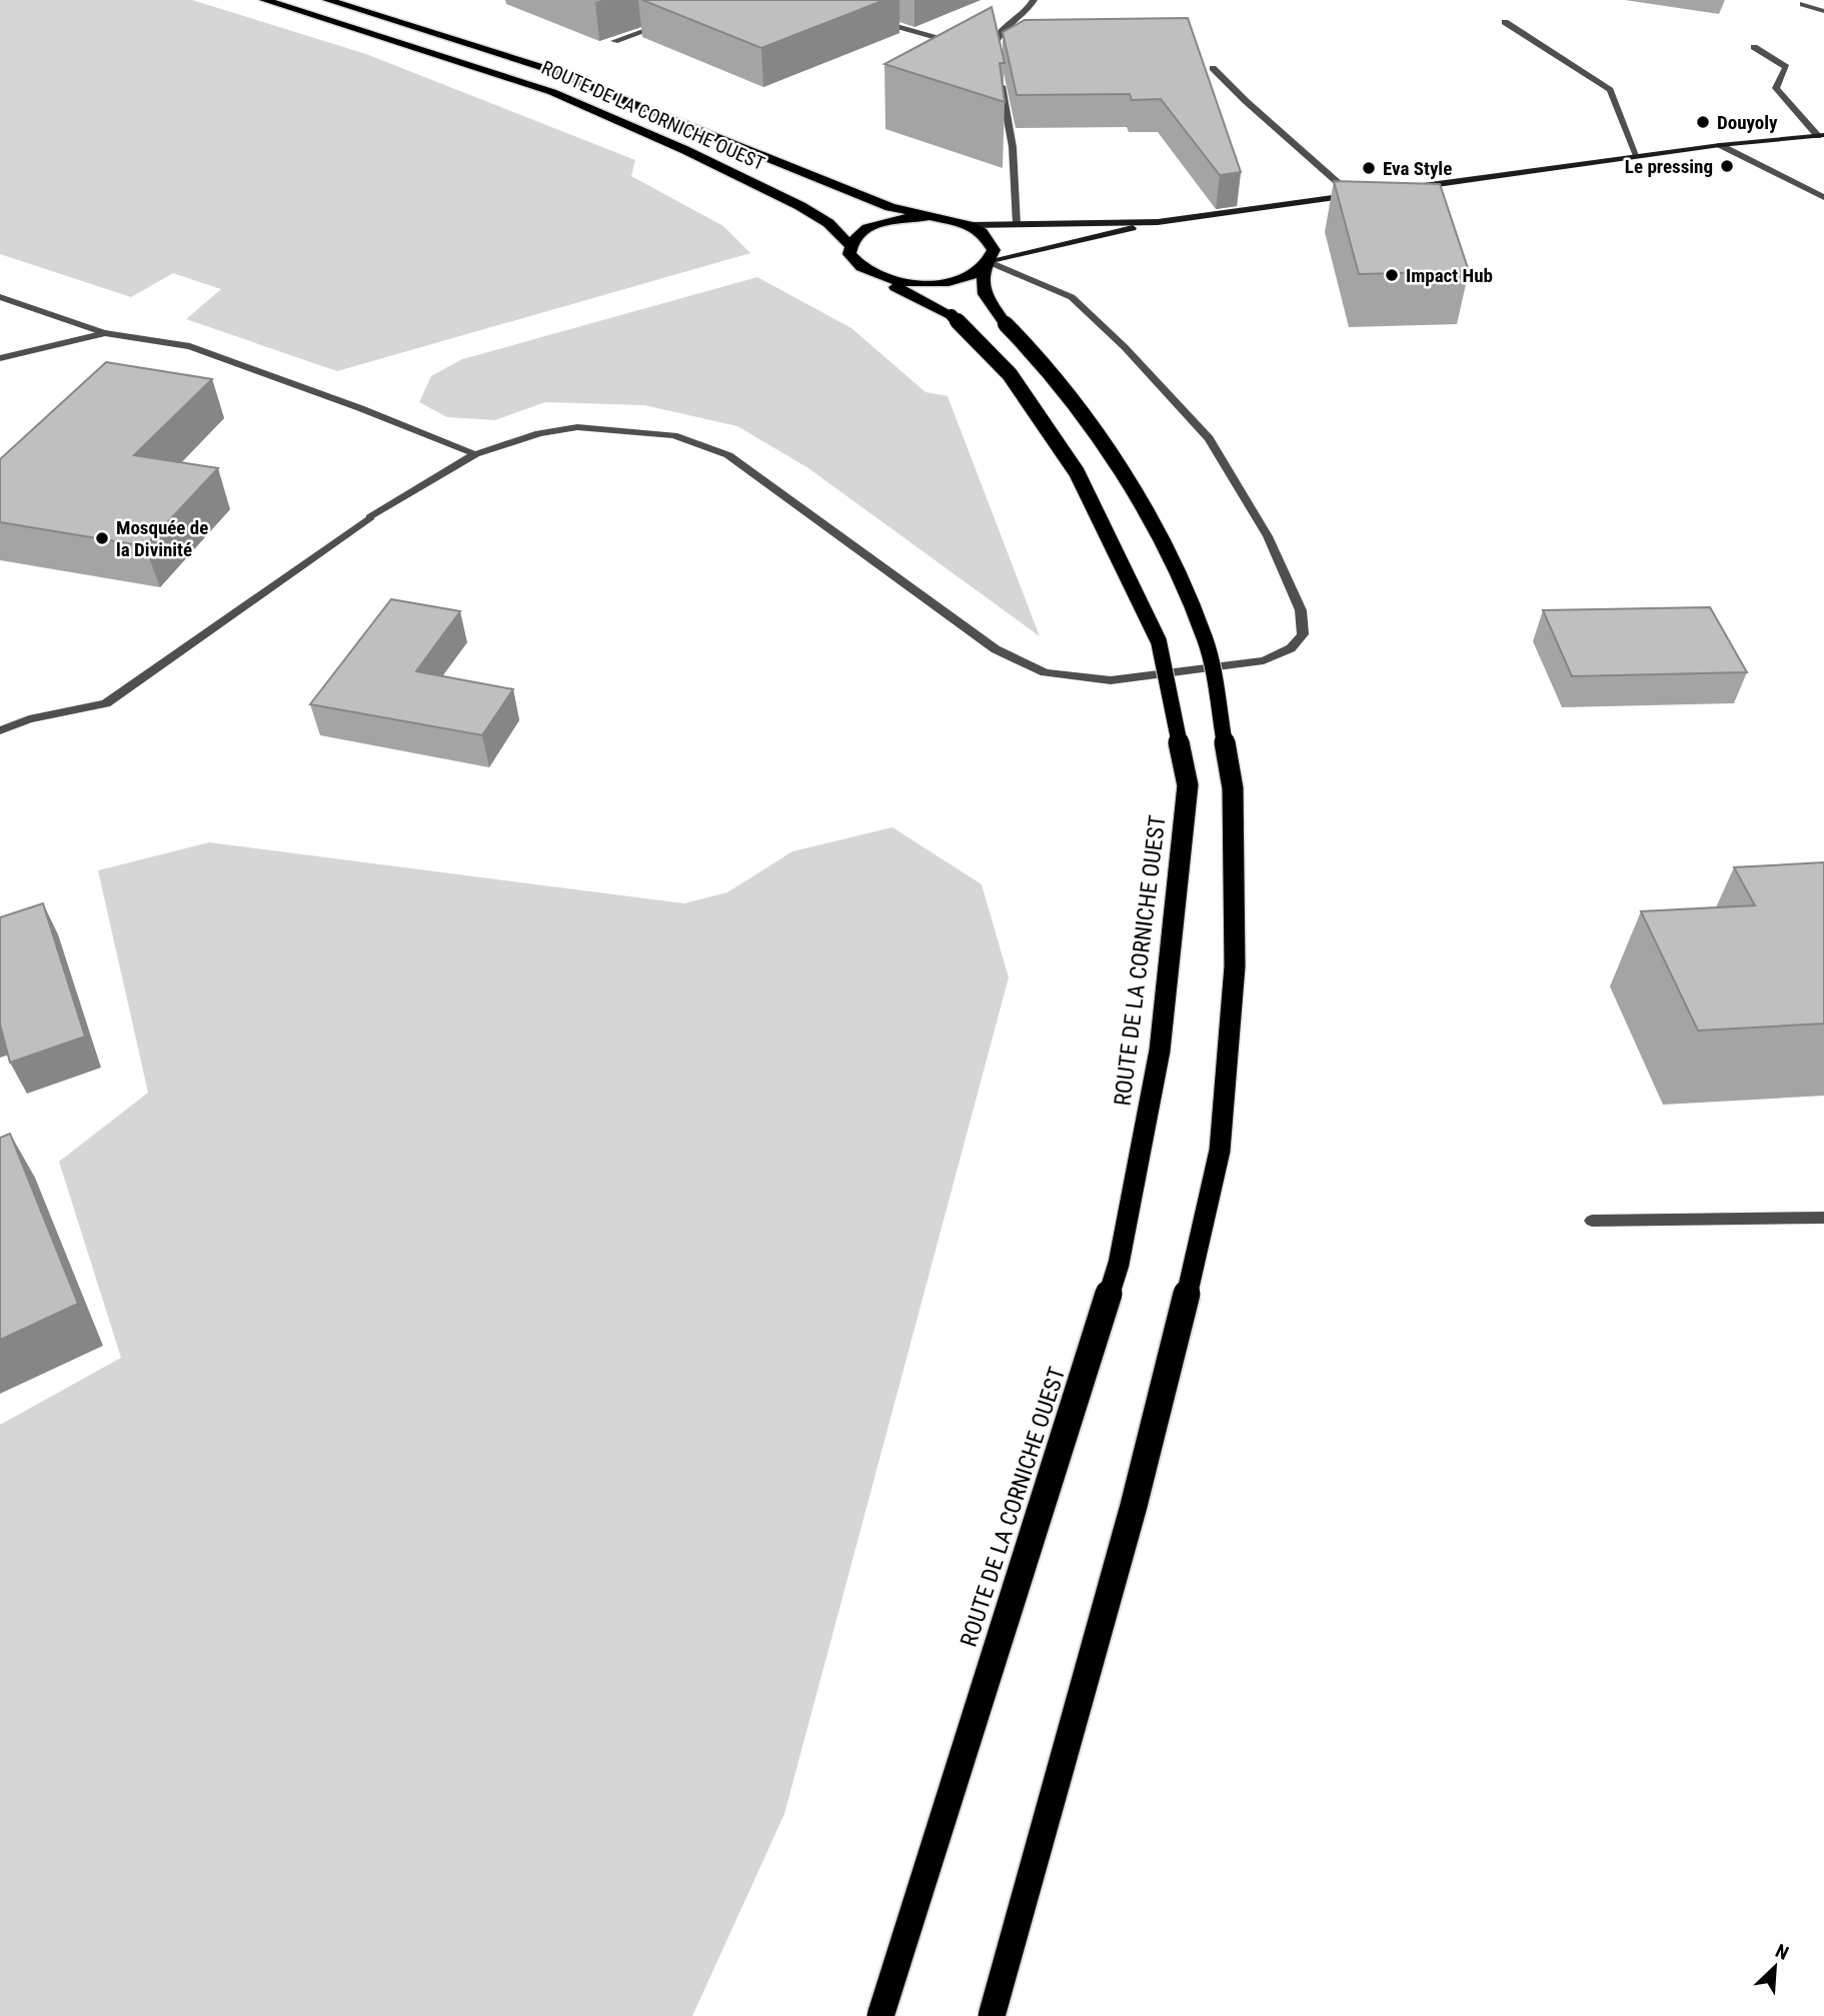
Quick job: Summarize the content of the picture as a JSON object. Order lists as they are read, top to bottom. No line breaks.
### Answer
{"streets":{"highway":["ROUTE DE LA CORNICHE OUEST"]},"places":["Douyoly","Le pressing","Eva Style","Impact Hub","Mosquée de la Divinité"],"north":"top right"}
